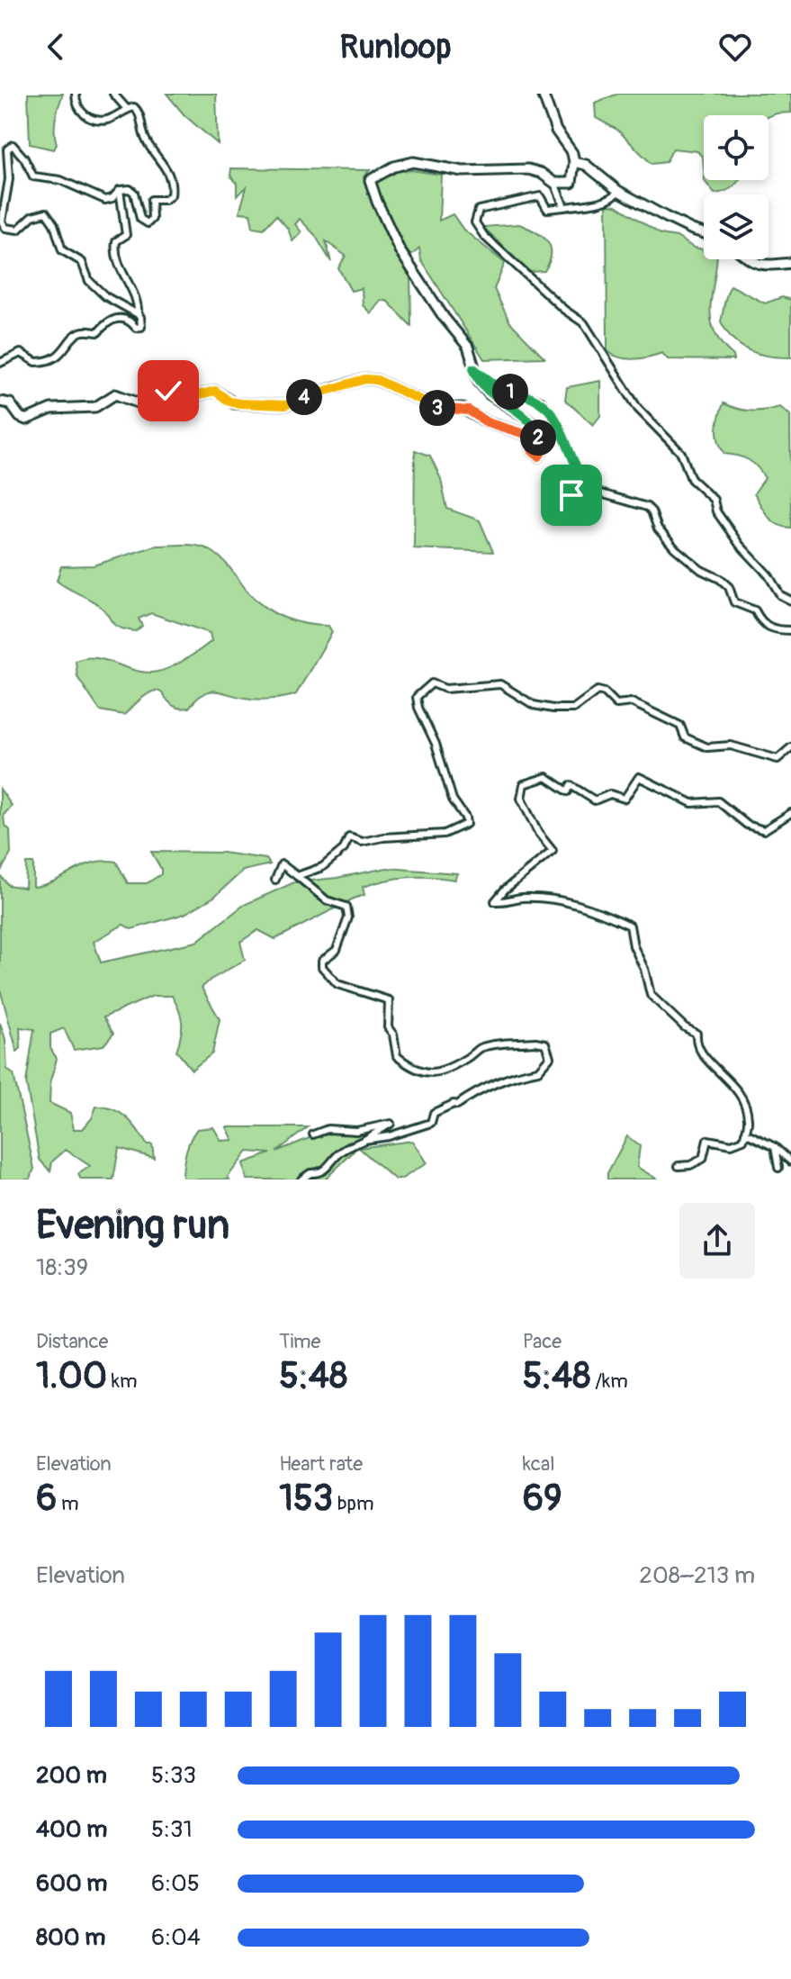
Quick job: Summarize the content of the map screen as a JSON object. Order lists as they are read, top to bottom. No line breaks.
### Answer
{"page":{"header":"Runloop","pins":["1","4","3","2"],"heading":["Evening run","18:39"],"stats":[["Distance","1.00 km"],["Time","5:48"],["Pace","5:48 /km"],["Elevation","6 m"],["Heart rate","153 bpm"],["kcal","69"]],"chart":["Elevation","208–213 m"],"list":[{"name":"200 m","note":"5:33"},{"name":"400 m","note":"5:31"},{"name":"600 m","note":"6:05"},{"name":"800 m","note":"6:04"}]}}
